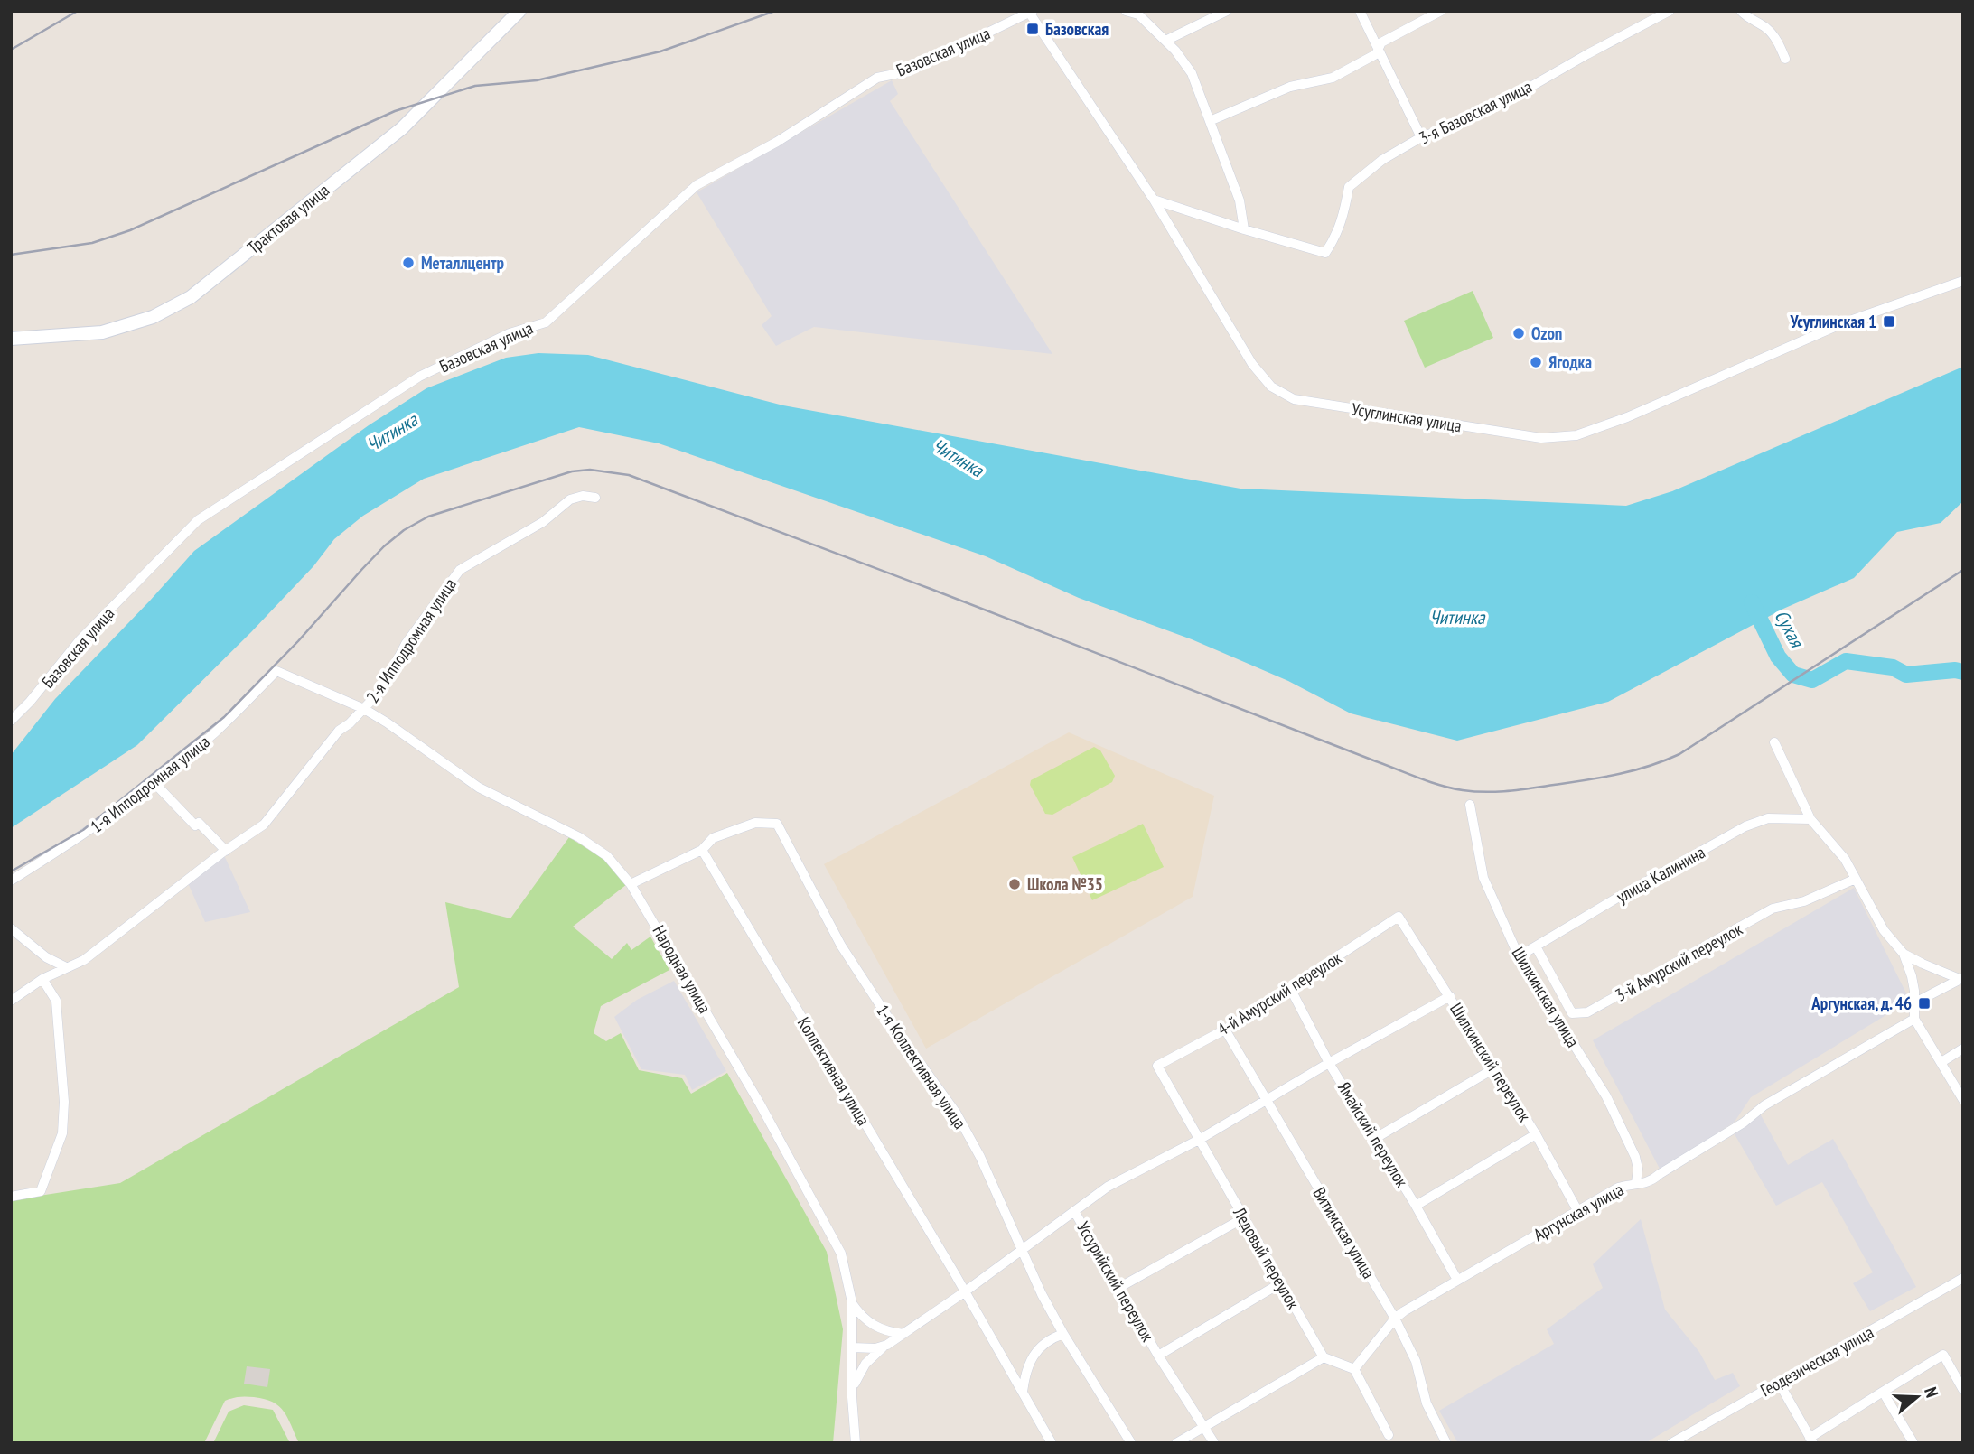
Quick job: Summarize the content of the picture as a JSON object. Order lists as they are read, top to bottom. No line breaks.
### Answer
{"streets":{"main road":["Трактовая улица"],"street":["Базовская улица","3-я Базовская улица","Усуглинская улица","2-я Ипподромная улица","1-я Ипподромная улица","улица Калинина","3-й Амурский переулок","Народная улица","4-й Амурский переулок","Шилкинская улица","Шилкинский переулок","1-я Коллективная улица","Коллективная улица","Ямайский переулок","Аргунская улица","Витимская улица","Ледовый переулок","Уссурийский переулок","Геодезическая улица"]},"crossings":[["Базовская улица","Усуглинская улица"],["2-я Ипподромная улица","Народная улица"],["1-я Ипподромная улица","Народная улица"],["улица Калинина","3-й Амурский переулок"],["улица Калинина","Шилкинская улица"],["4-й Амурский переулок","Шилкинский переулок"],["4-й Амурский переулок","Ямайский переулок"],["4-й Амурский переулок","Витимская улица"],["4-й Амурский переулок","Ледовый переулок"],["Шилкинская улица","Аргунская улица"],["Шилкинский переулок","Аргунская улица"],["1-я Коллективная улица","Коллективная улица"],["Ямайский переулок","Аргунская улица"],["Аргунская улица","Витимская улица"],["Ледовый переулок","Уссурийский переулок"]],"water":["Читинка","Сухая"],"places":{"transit":["Базовская","Усуглинская 1","Аргунская, д. 46"],"other":["Металлцентр","Ozon","Ягодка","Школа №35"]},"north":"right"}
